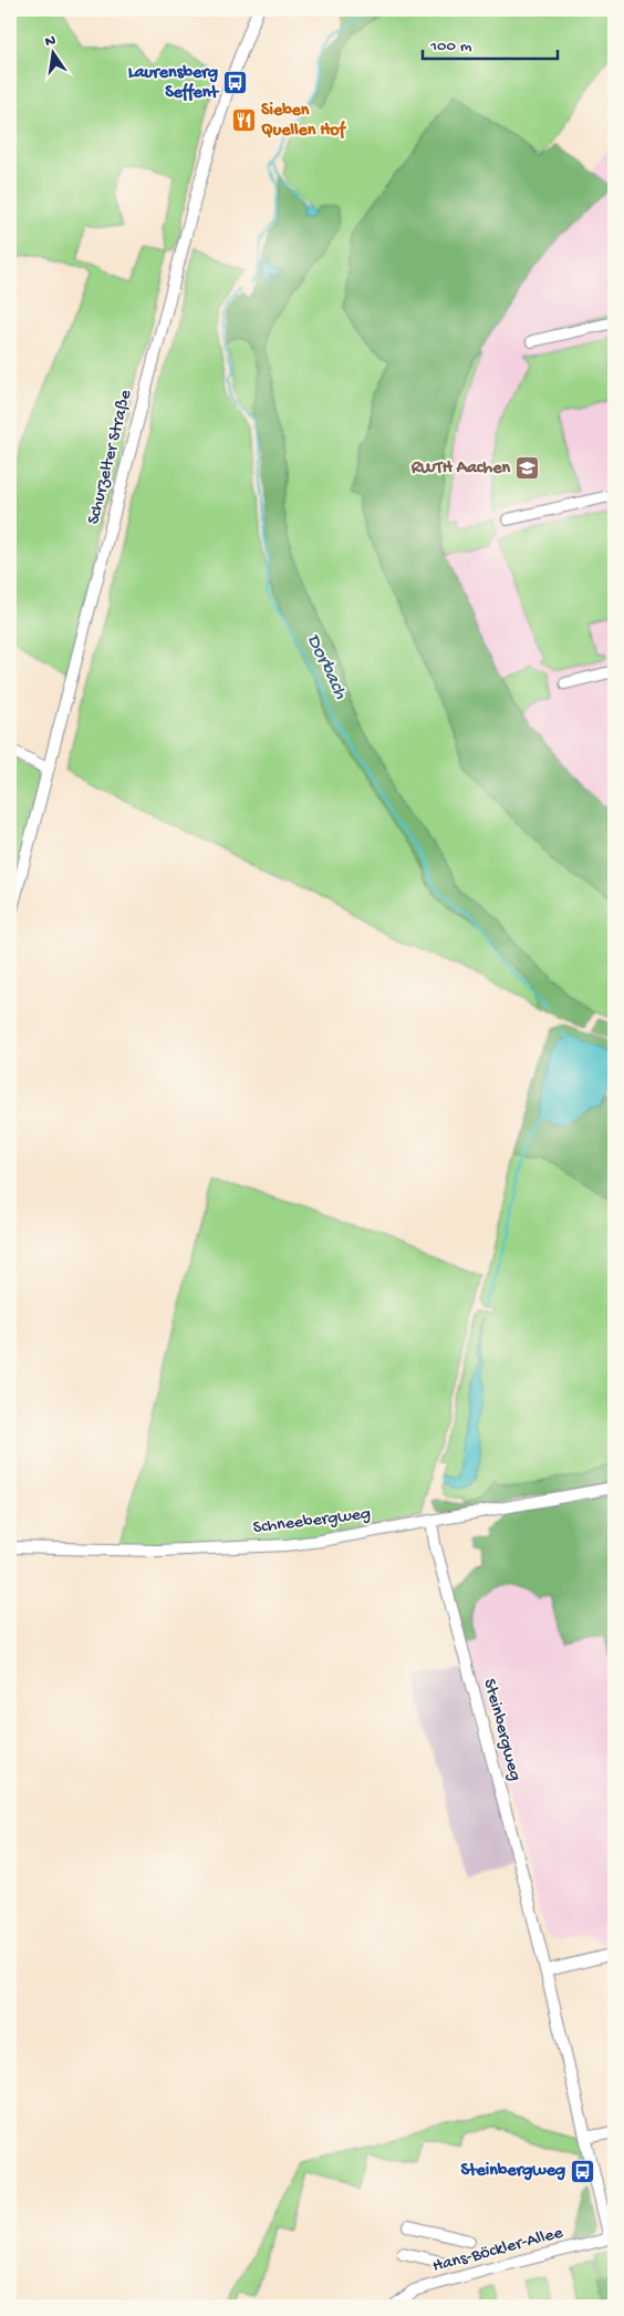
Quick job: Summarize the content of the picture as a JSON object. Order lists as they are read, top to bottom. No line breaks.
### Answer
{"streets":{"street":["Schurzelter Straße","Schneebergweg","Steinbergweg","Hans-Böckler-Allee"]},"crossings":[["Schneebergweg","Steinbergweg"],["Steinbergweg","Hans-Böckler-Allee"]],"water":["Dorbach"],"places":{"bus stop":["Laurensberg Seffent","Steinbergweg"],"restaurant":["Sieben Quellen Hof"],"school or university":["RWTH Aachen"]},"scale_bar":"100 m","north":"top"}
